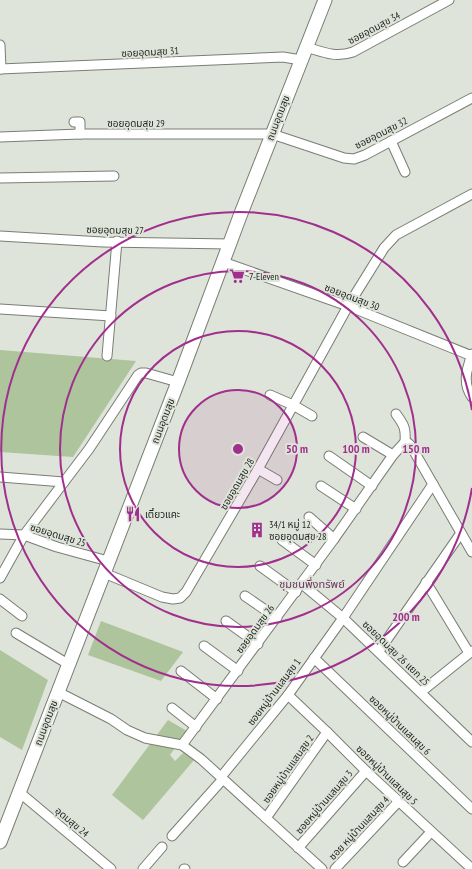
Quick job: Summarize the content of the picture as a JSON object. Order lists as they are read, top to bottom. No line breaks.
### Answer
{"streets":{"main road":["ถนนอุดมสุข"],"street":["ซอยอุดมสุข 34","ซอยอุดมสุข 31","ซอยอุดมสุข 29","ซอยอุดมสุข 32","ซอยอุดมสุข 27","ซอยอุดมสุข 30","ซอยอุดมสุข 28","ซอยอุดมสุข 25","ซอยอุดมสุข 26","ซอยอุดมสุข 26 แยก 25","ซอยหมู่บ้านแสนสุข 1","ซอยหมู่บ้านแสนสุข 6","ซอยหมู่บ้านแสนสุข 2","ซอยหมู่บ้านแสนสุข 5","ซอยหมู่บ้านแสนสุข 3","อุดมสุข 24","ซอย หมู่บ้านแสนสุข 4"]},"crossings":[["ซอยอุดมสุข 34","ถนนอุดมสุข"],["ซอยอุดมสุข 31","ถนนอุดมสุข"],["ถนนอุดมสุข","ซอยอุดมสุข 29"],["ถนนอุดมสุข","ซอยอุดมสุข 32"],["ถนนอุดมสุข","ซอยอุดมสุข 27"],["ถนนอุดมสุข","ซอยอุดมสุข 30"],["ถนนอุดมสุข","ซอยอุดมสุข 28"],["ถนนอุดมสุข","ซอยอุดมสุข 25"],["ถนนอุดมสุข","อุดมสุข 24"],["ซอยอุดมสุข 29","ซอยอุดมสุข 32"],["ซอยอุดมสุข 30","ซอยอุดมสุข 28"],["ซอยอุดมสุข 28","ซอยอุดมสุข 25"],["ซอยอุดมสุข 26","ซอยอุดมสุข 26 แยก 25"],["ซอยอุดมสุข 26 แยก 25","ซอยหมู่บ้านแสนสุข 1"],["ซอยหมู่บ้านแสนสุข 1","ซอยหมู่บ้านแสนสุข 6"],["ซอยหมู่บ้านแสนสุข 1","ซอยหมู่บ้านแสนสุข 5"],["ซอยหมู่บ้านแสนสุข 2","ซอยหมู่บ้านแสนสุข 5"],["ซอยหมู่บ้านแสนสุข 5","ซอยหมู่บ้านแสนสุข 3"],["ซอยหมู่บ้านแสนสุข 5","ซอย หมู่บ้านแสนสุข 4"]],"districts":["ชุมชนพึ่งทรัพย์"],"places":{"supermarket":["7-Eleven"],"restaurant":["เตี๋ยวแคะ"],"building":["34/1 หมู่ 12 ซอยอุดมสุข 28"]},"rings":["50 m","100 m","150 m","200 m"]}
